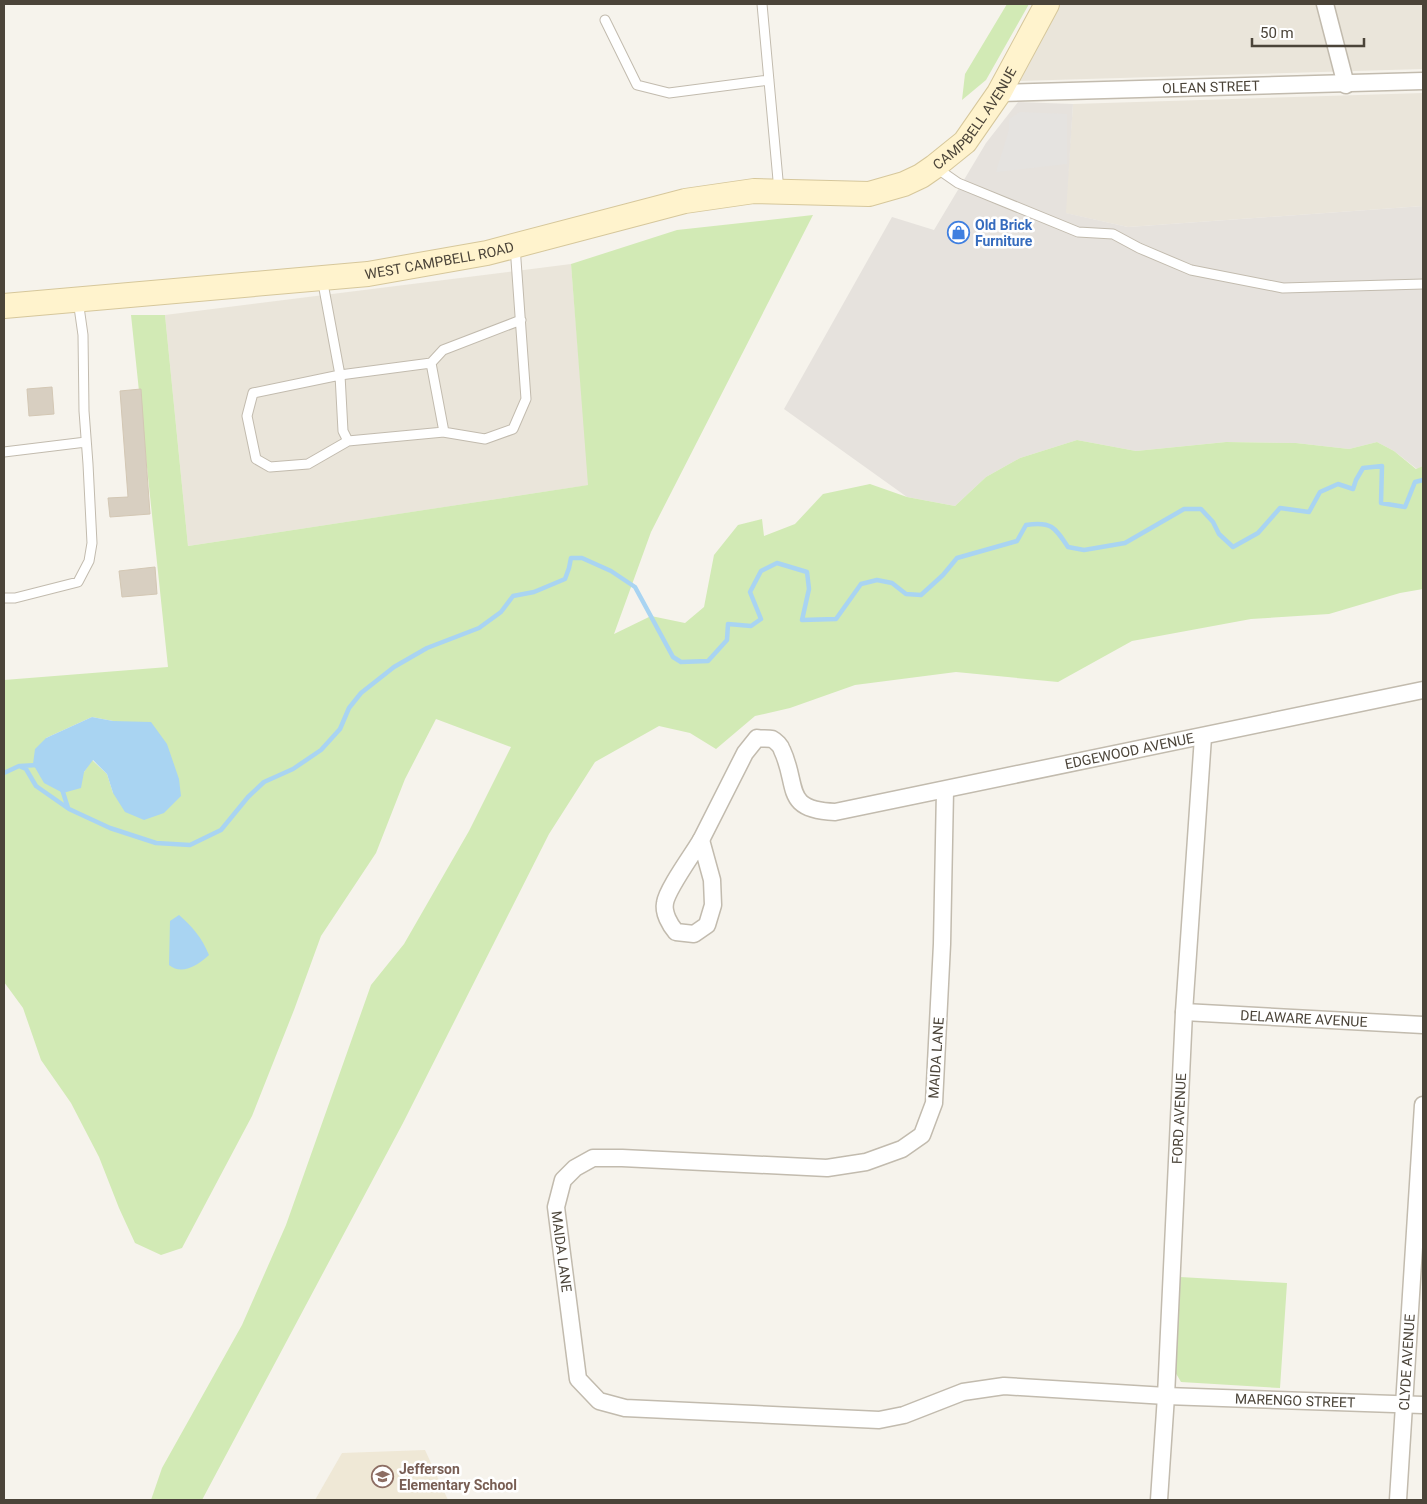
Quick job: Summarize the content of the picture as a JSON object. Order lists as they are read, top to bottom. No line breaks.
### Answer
{"streets":{"street":["OLEAN STREET","CAMPBELL AVENUE","WEST CAMPBELL ROAD","EDGEWOOD AVENUE","DELAWARE AVENUE","MAIDA LANE","FORD AVENUE","CLYDE AVENUE","MARENGO STREET"]},"crossings":[["OLEAN STREET","CAMPBELL AVENUE"],["CAMPBELL AVENUE","WEST CAMPBELL ROAD"],["EDGEWOOD AVENUE","MAIDA LANE"],["EDGEWOOD AVENUE","FORD AVENUE"],["DELAWARE AVENUE","FORD AVENUE"],["MAIDA LANE","FORD AVENUE"],["MAIDA LANE","MARENGO STREET"],["FORD AVENUE","MARENGO STREET"],["CLYDE AVENUE","MARENGO STREET"]],"places":{"shop":["Old Brick Furniture"],"school or university":["Jefferson Elementary School"]},"scale_bar":"50 m"}
